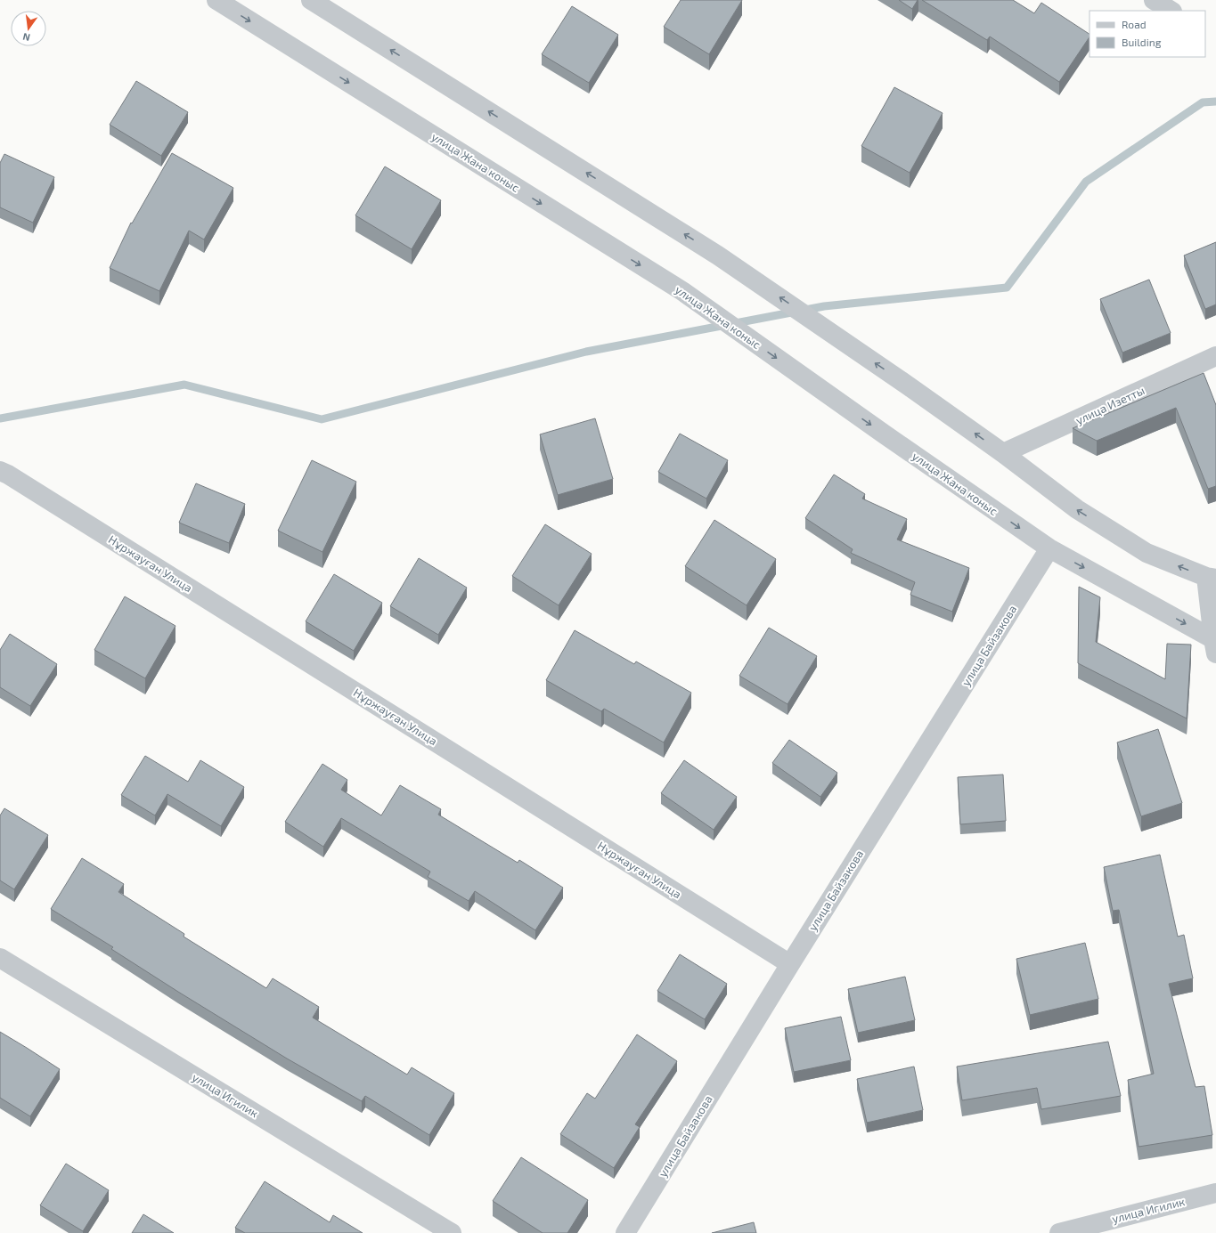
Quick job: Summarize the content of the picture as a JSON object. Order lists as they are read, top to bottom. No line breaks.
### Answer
{"streets":{"street":["улица Жана коныс","улица Изетты","Нұржауған Улица","улица Байзакова","улица Игилик"]},"crossings":[["улица Жана коныс","улица Байзакова"],["Нұржауған Улица","улица Байзакова"]],"legend":["Road","Building"],"north":"bottom"}
